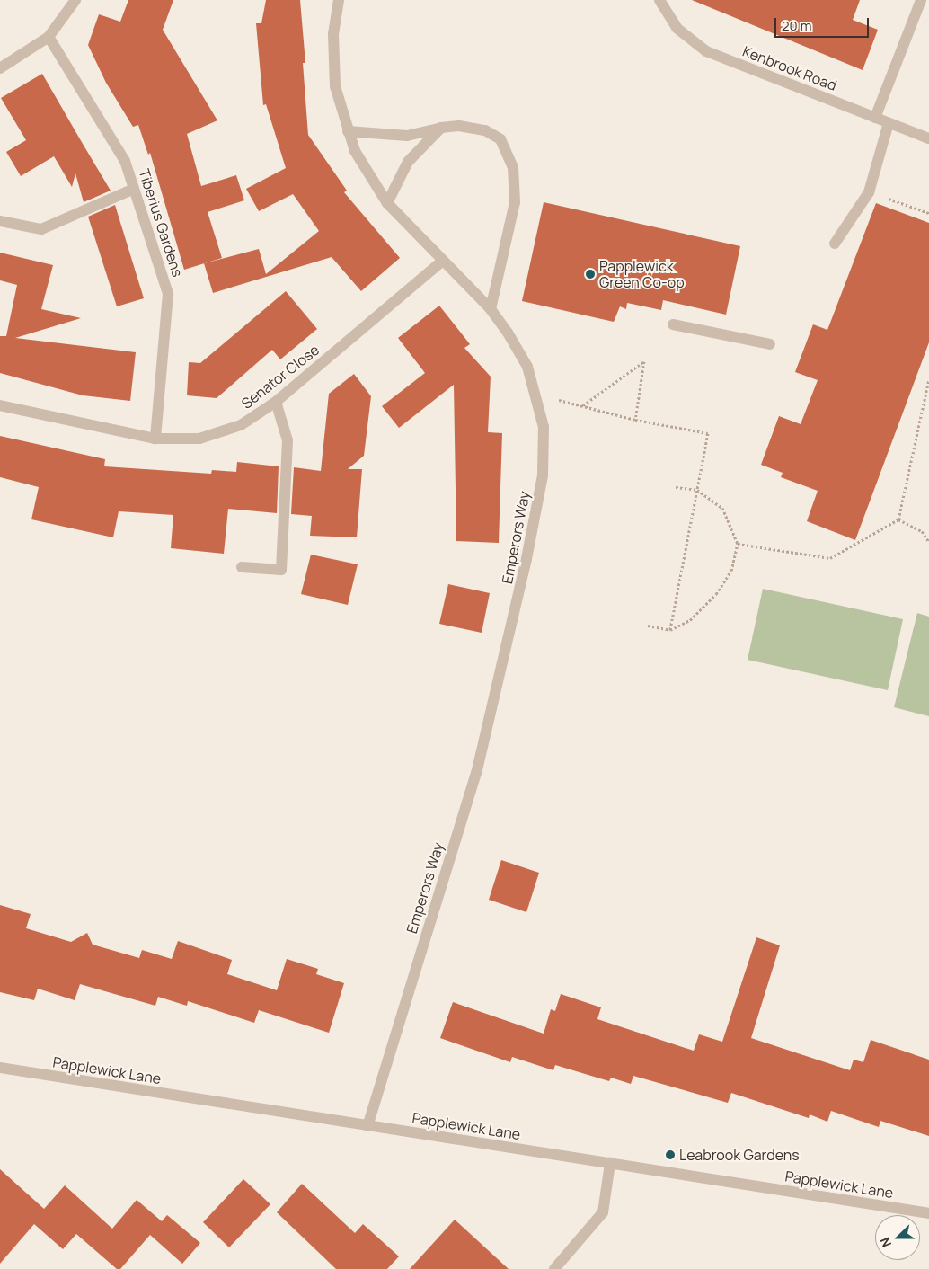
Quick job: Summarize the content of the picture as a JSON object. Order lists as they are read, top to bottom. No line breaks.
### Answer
{"streets":{"street":["Kenbrook Road","Tiberius Gardens","Senator Close","Emperors Way","Papplewick Lane"]},"crossings":[["Tiberius Gardens","Senator Close"],["Senator Close","Emperors Way"],["Emperors Way","Papplewick Lane"]],"places":["Papplewick Green Co-op","Leabrook Gardens"],"scale_bar":"20 m","north":"left"}
